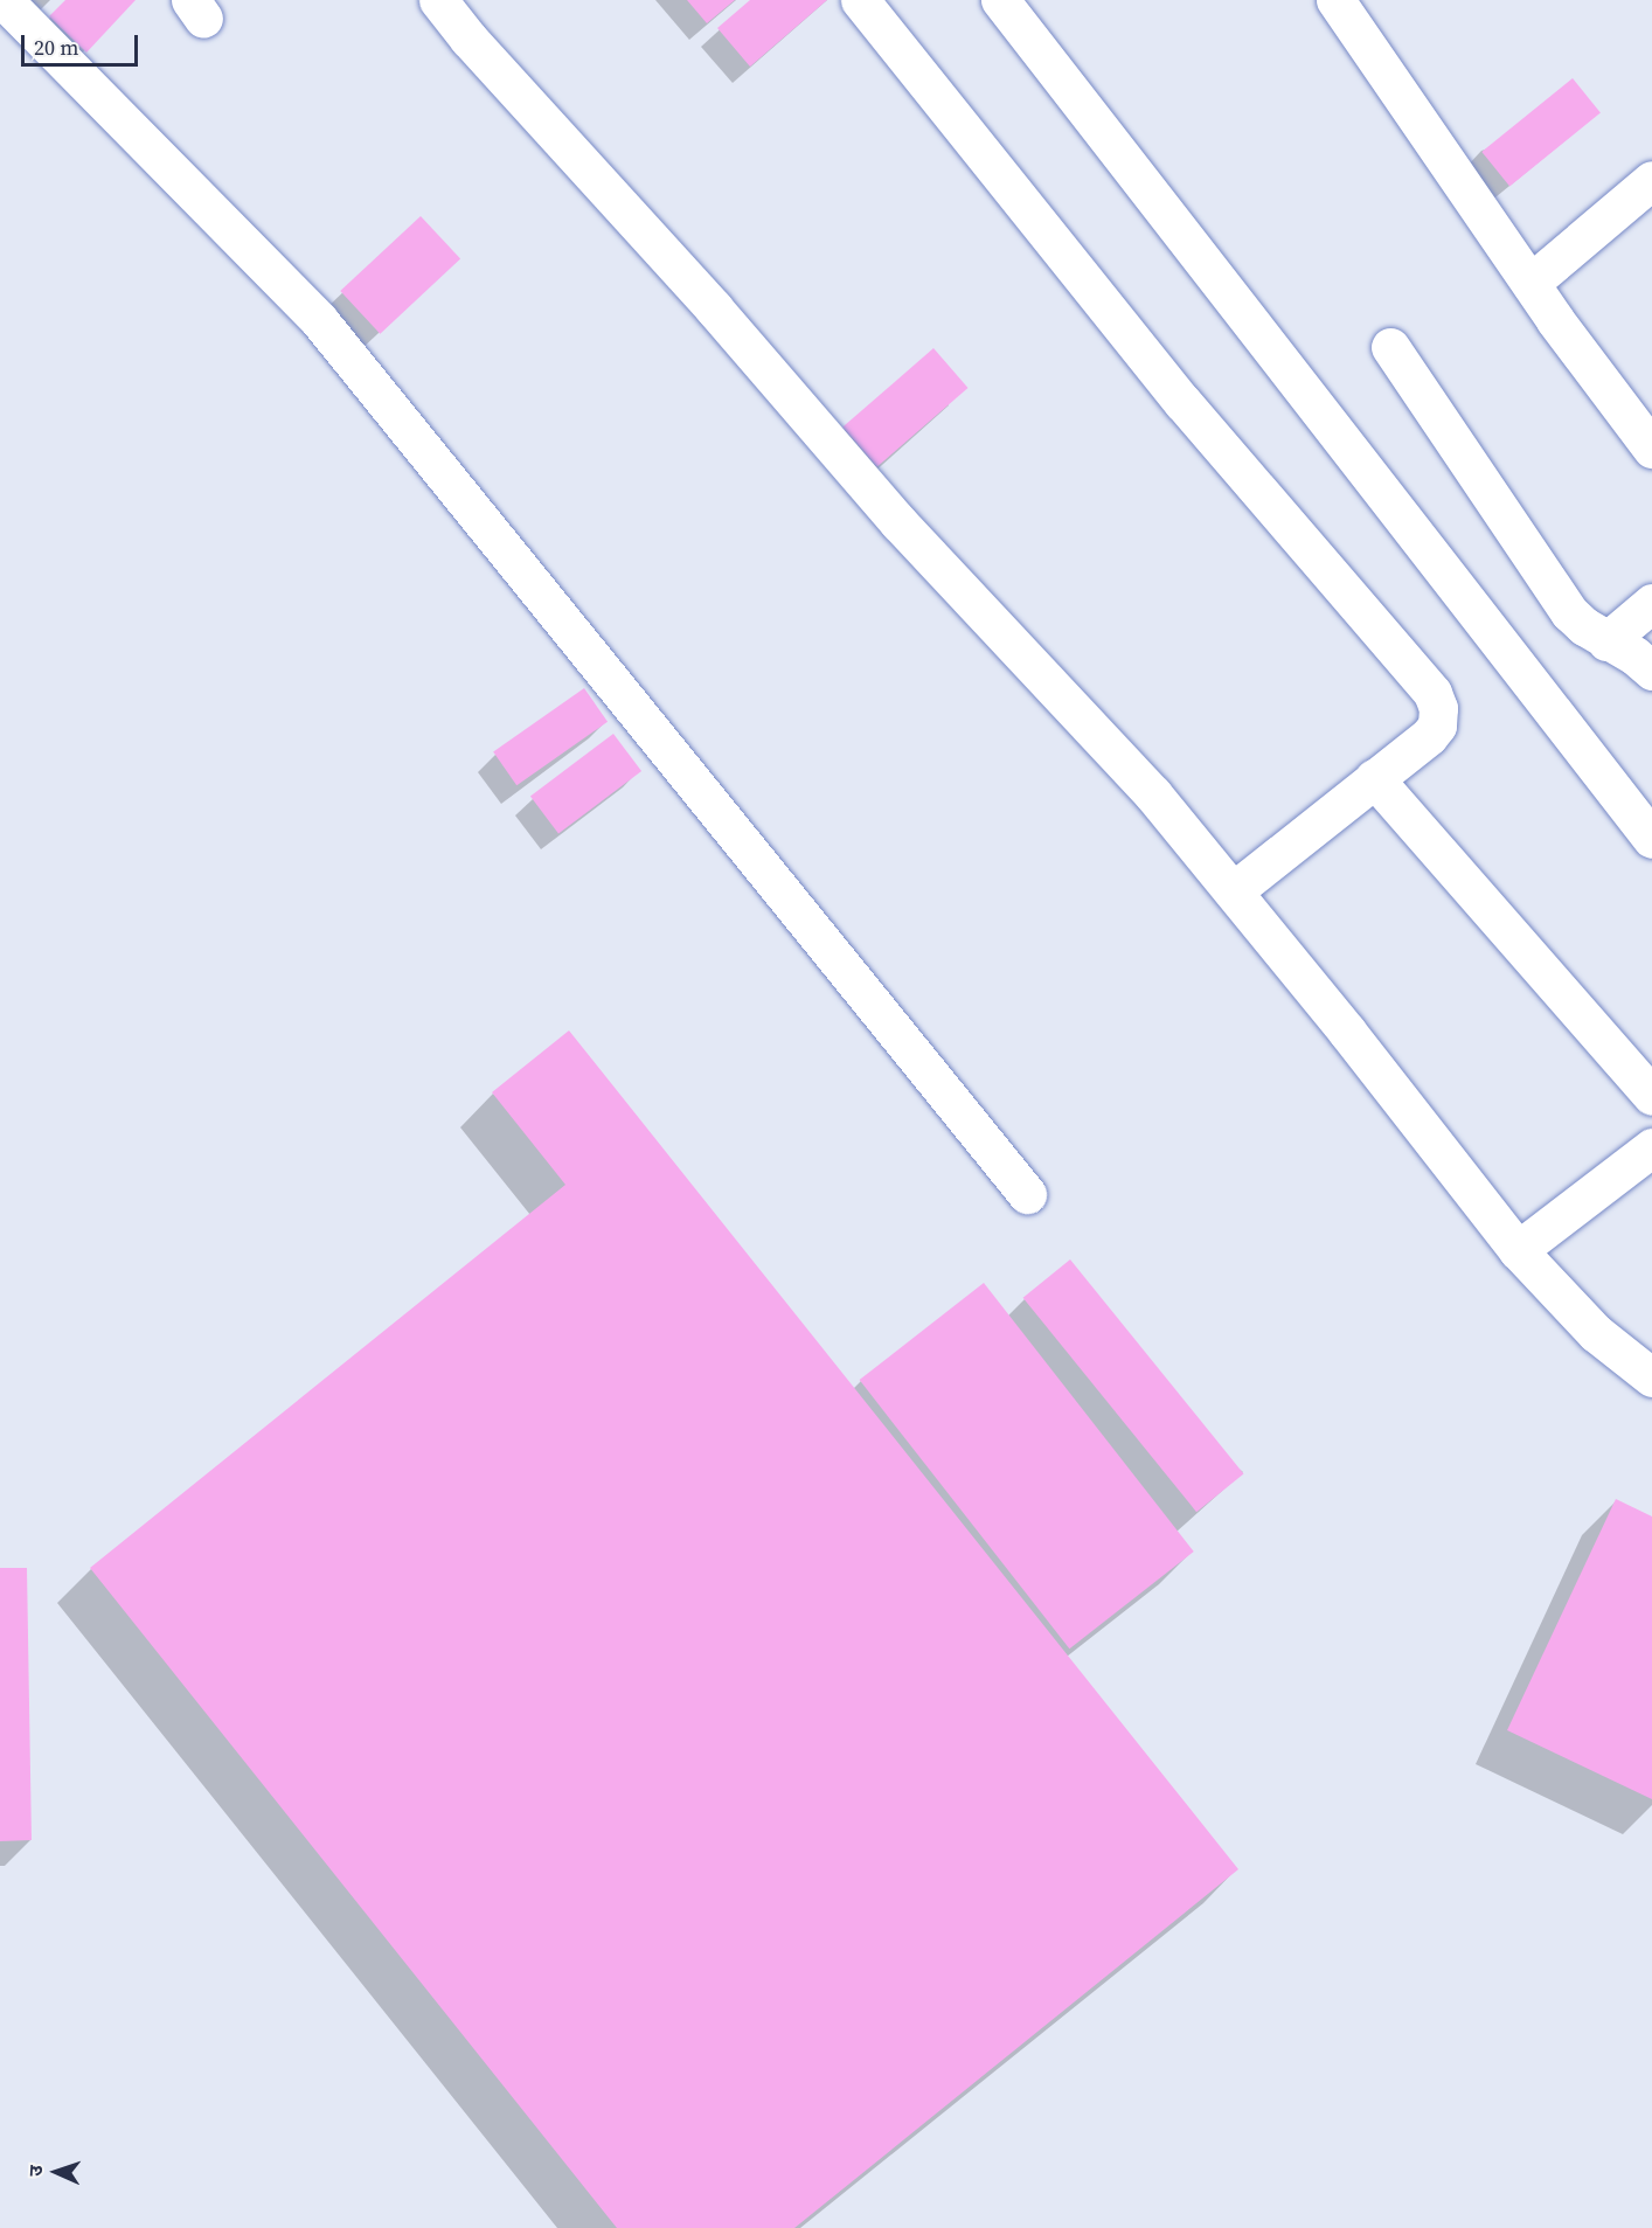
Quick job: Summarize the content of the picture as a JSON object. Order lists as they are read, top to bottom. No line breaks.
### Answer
{"scale_bar":"20 m","north":"left"}
